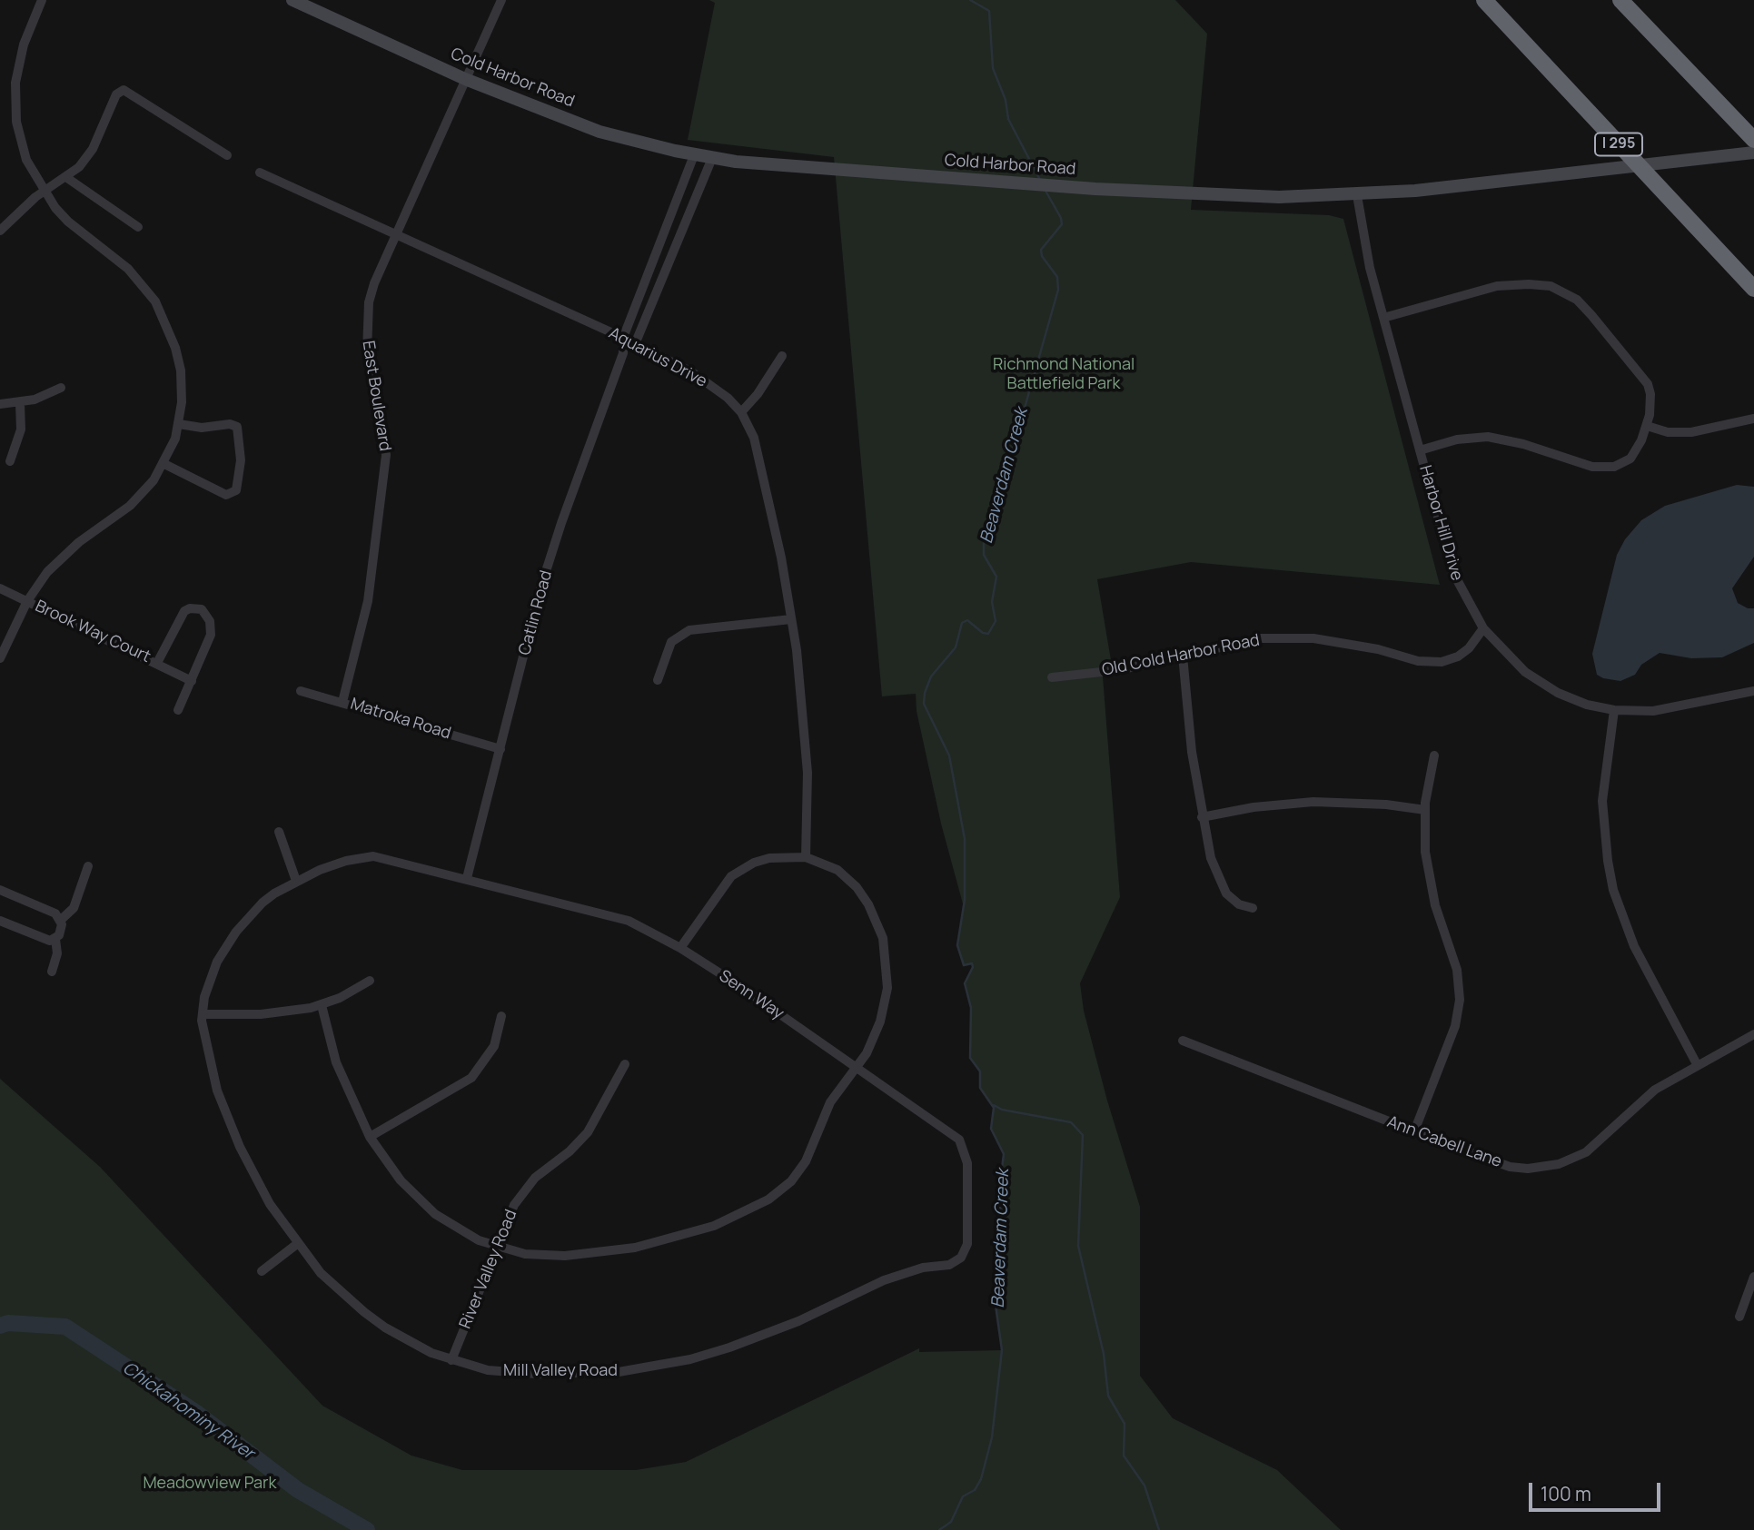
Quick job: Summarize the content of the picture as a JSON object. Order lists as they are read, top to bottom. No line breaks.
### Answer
{"streets":{"highway":["I 295"],"main road":["Cold Harbor Road"],"street":["Aquarius Drive","East Boulevard","Harbor Hill Drive","Catlin Road","Brook Way Court","Old Cold Harbor Road","Matroka Road","Senn Way","Ann Cabell Lane","River Valley Road","Mill Valley Road"]},"crossings":[["Cold Harbor Road","East Boulevard"],["Cold Harbor Road","Harbor Hill Drive"],["Cold Harbor Road","Catlin Road"],["Aquarius Drive","East Boulevard"],["Aquarius Drive","Catlin Road"],["East Boulevard","Matroka Road"],["Harbor Hill Drive","Old Cold Harbor Road"],["Catlin Road","Matroka Road"],["Catlin Road","Senn Way"],["Catlin Road","Mill Valley Road"],["Senn Way","Mill Valley Road"],["River Valley Road","Mill Valley Road"]],"water":["Beaverdam Creek","Chickahominy River"],"parks":["Richmond National Battlefield Park","Meadowview Park"],"scale_bar":"100 m"}
